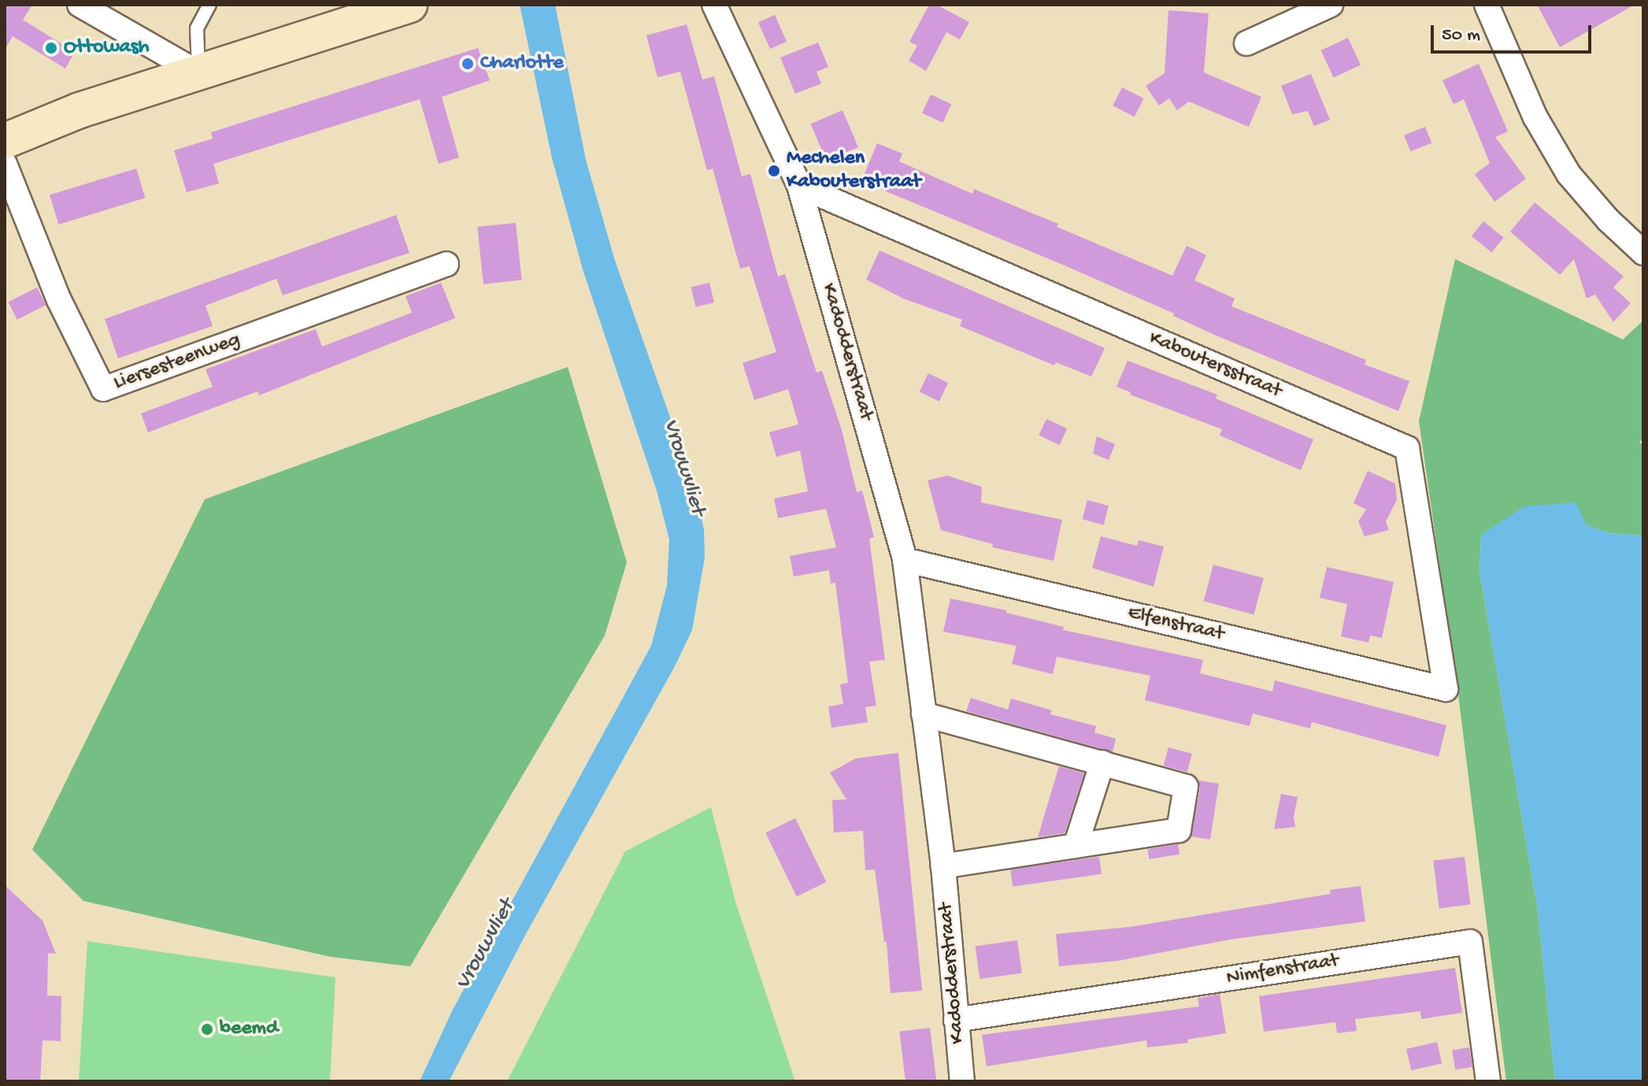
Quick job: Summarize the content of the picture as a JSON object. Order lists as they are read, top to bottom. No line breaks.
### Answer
{"streets":{"street":["Kadodderstraat","Liersesteenweg","Kaboutersstraat","Elfenstraat","Nimfenstraat"]},"crossings":[["Kadodderstraat","Kaboutersstraat"],["Kadodderstraat","Elfenstraat"],["Kadodderstraat","Nimfenstraat"],["Kaboutersstraat","Elfenstraat"]],"water":["Vrouwvliet"],"places":["Ottowash","Charlotte","Mechelen Kabouterstraat","beemd"],"scale_bar":"50 m"}
